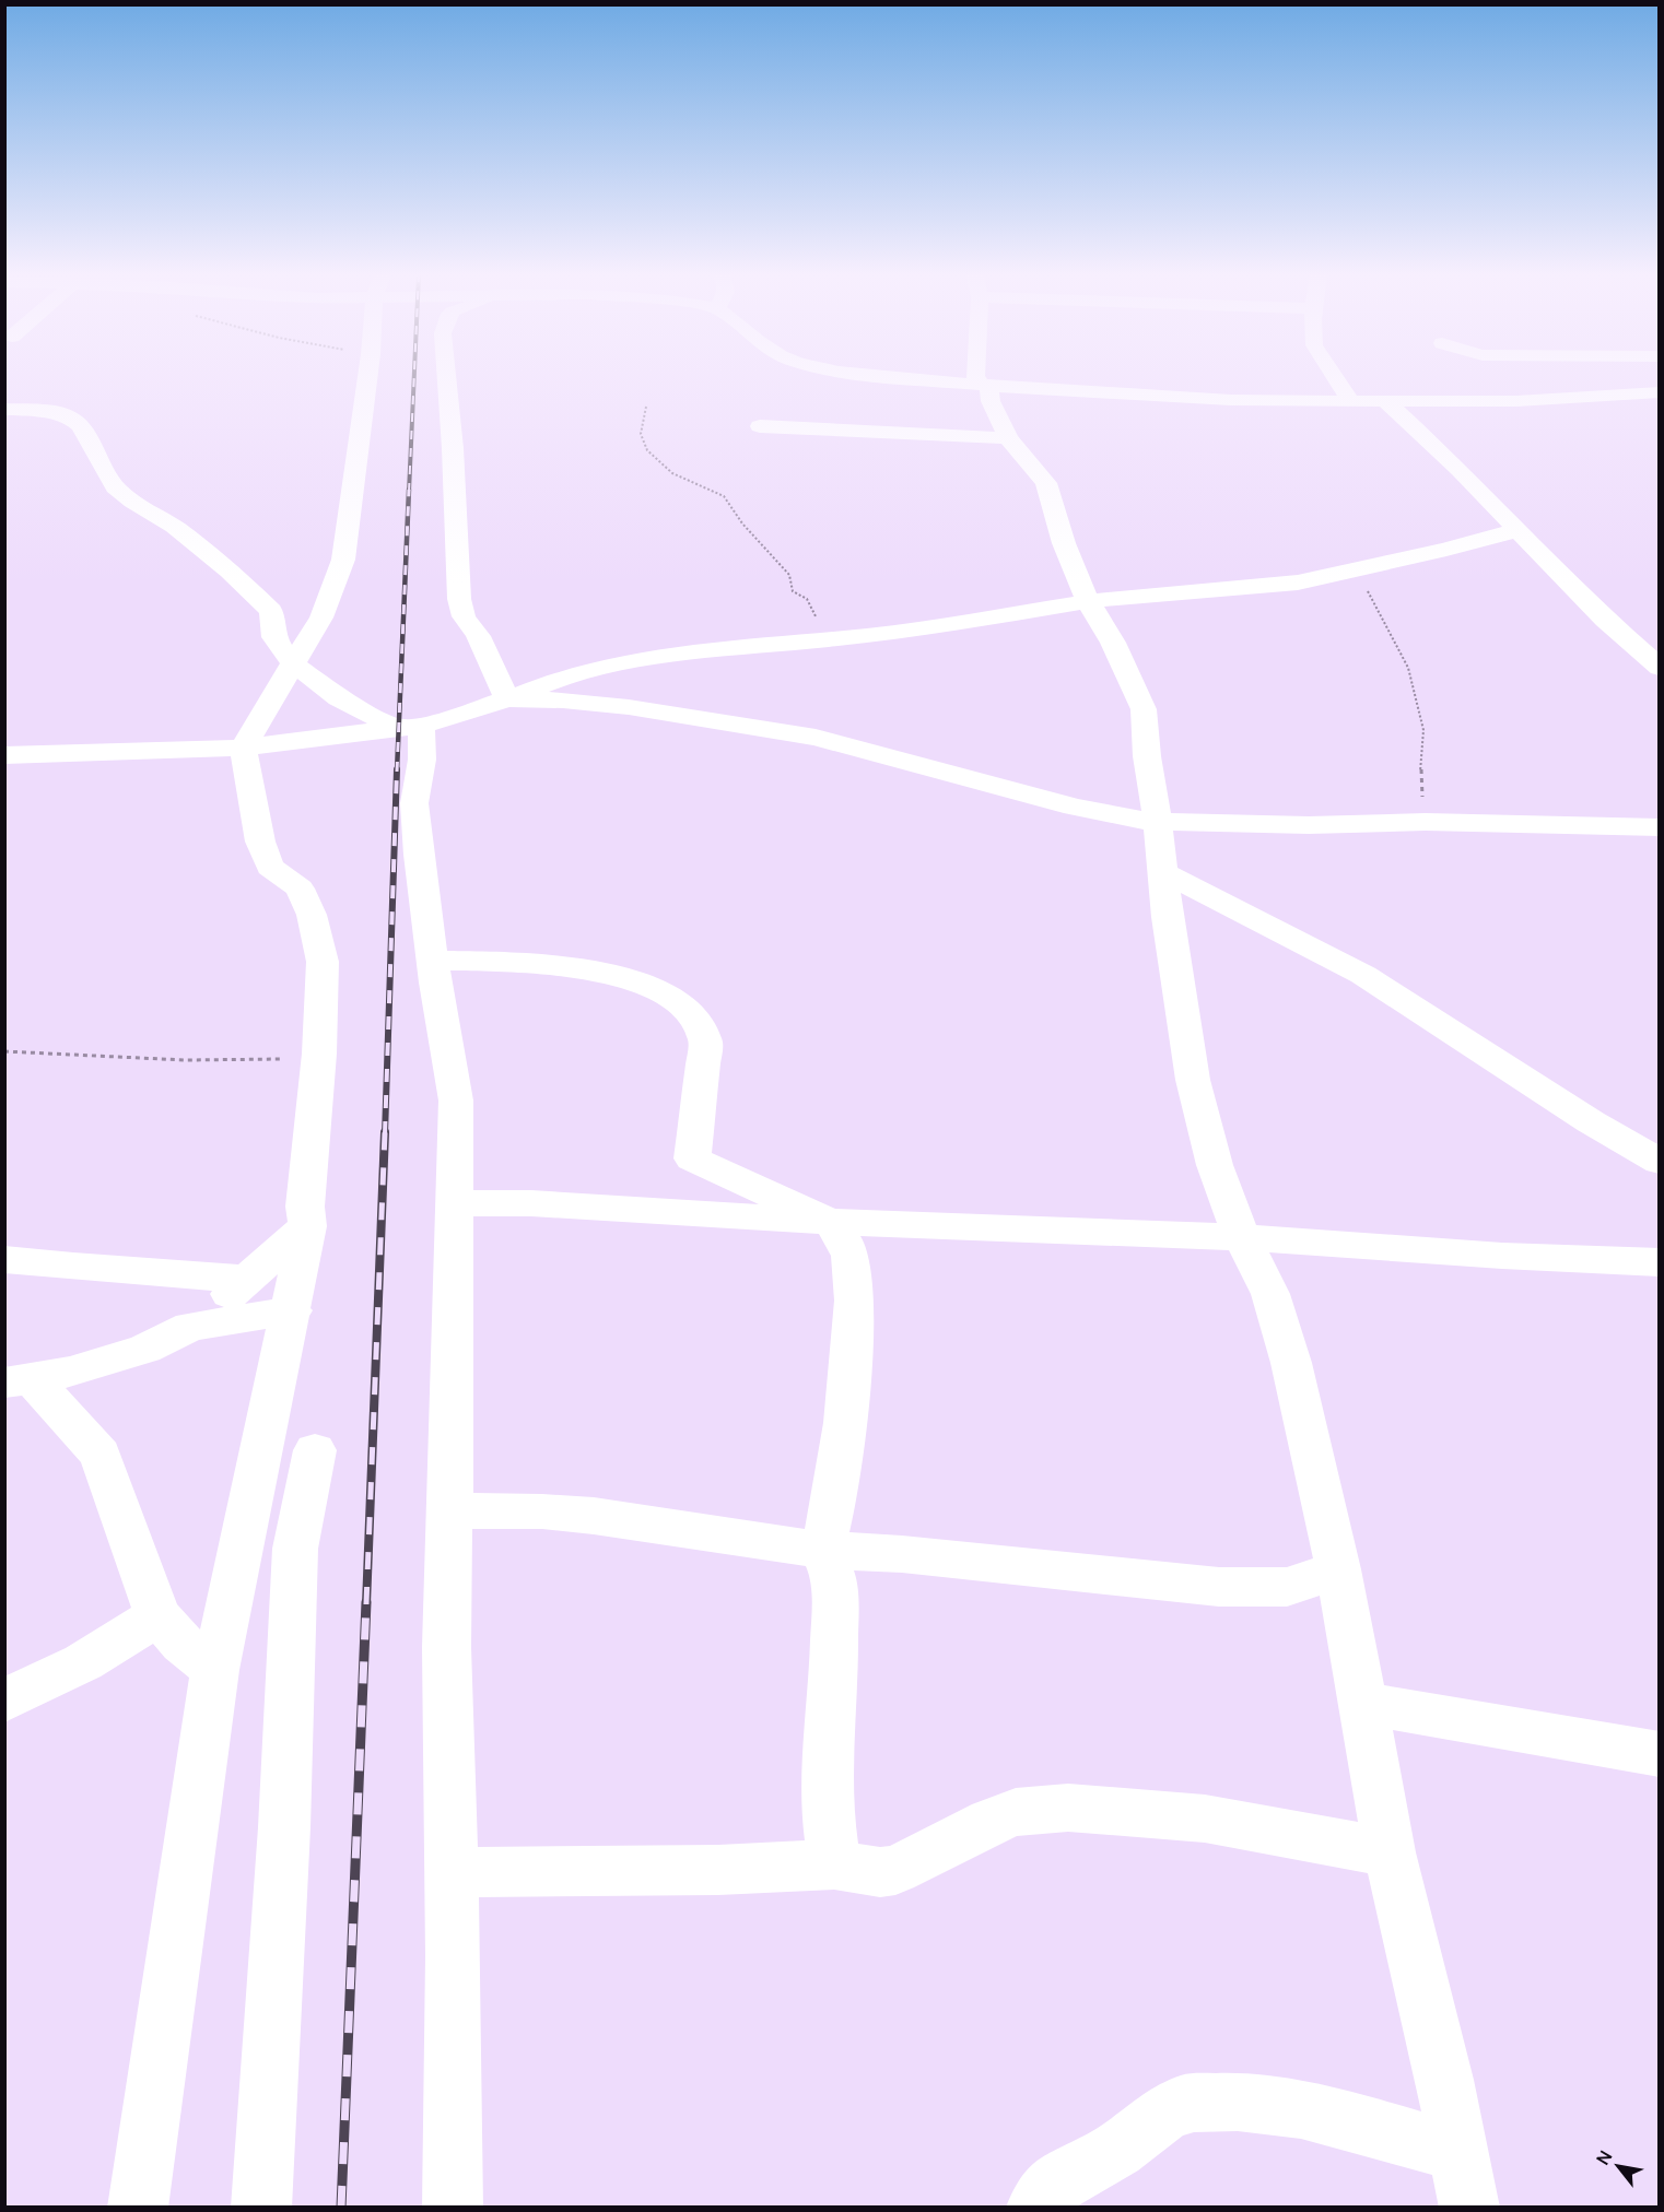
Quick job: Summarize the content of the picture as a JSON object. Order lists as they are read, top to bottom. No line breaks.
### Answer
{"north":"top left"}
